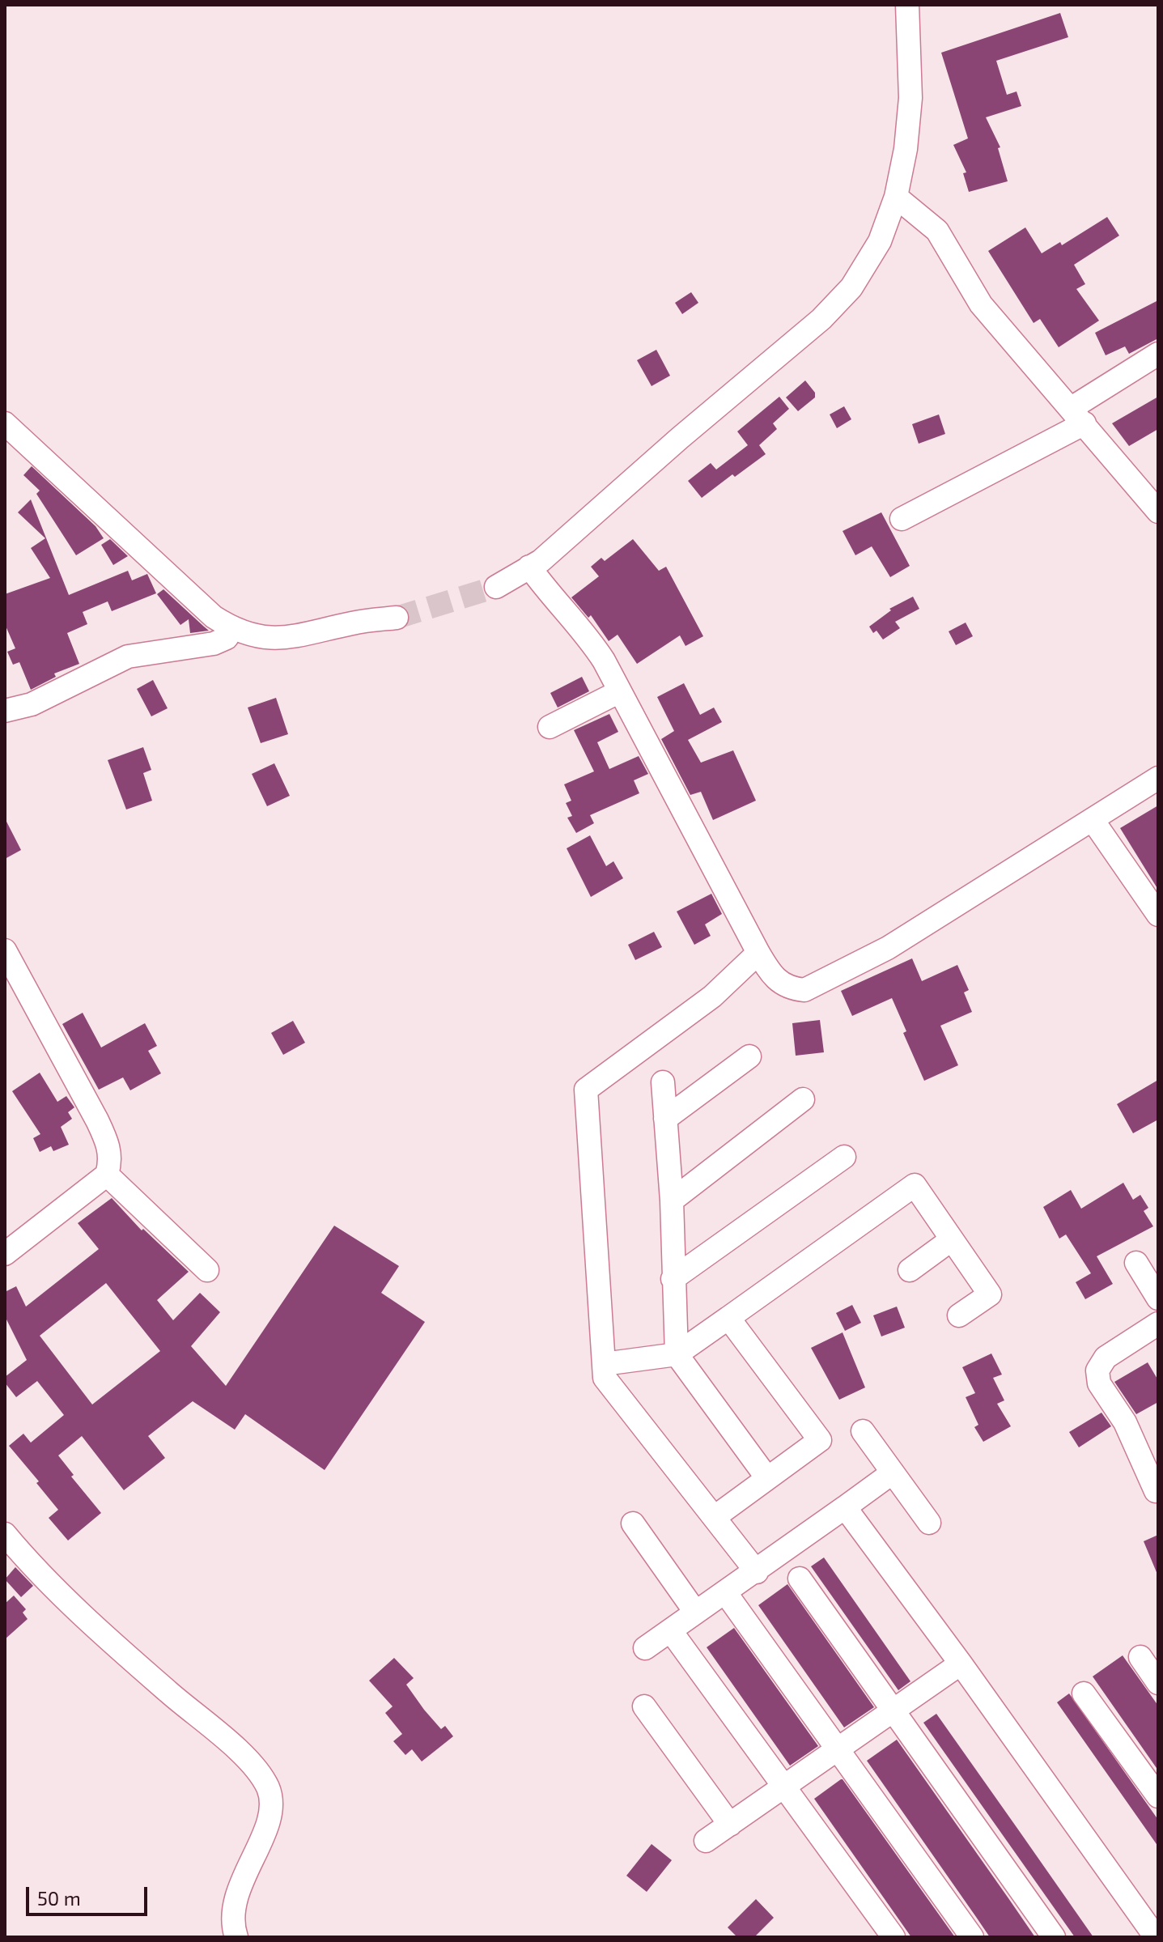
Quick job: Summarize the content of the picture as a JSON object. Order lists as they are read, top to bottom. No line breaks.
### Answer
{"scale_bar":"50 m"}
